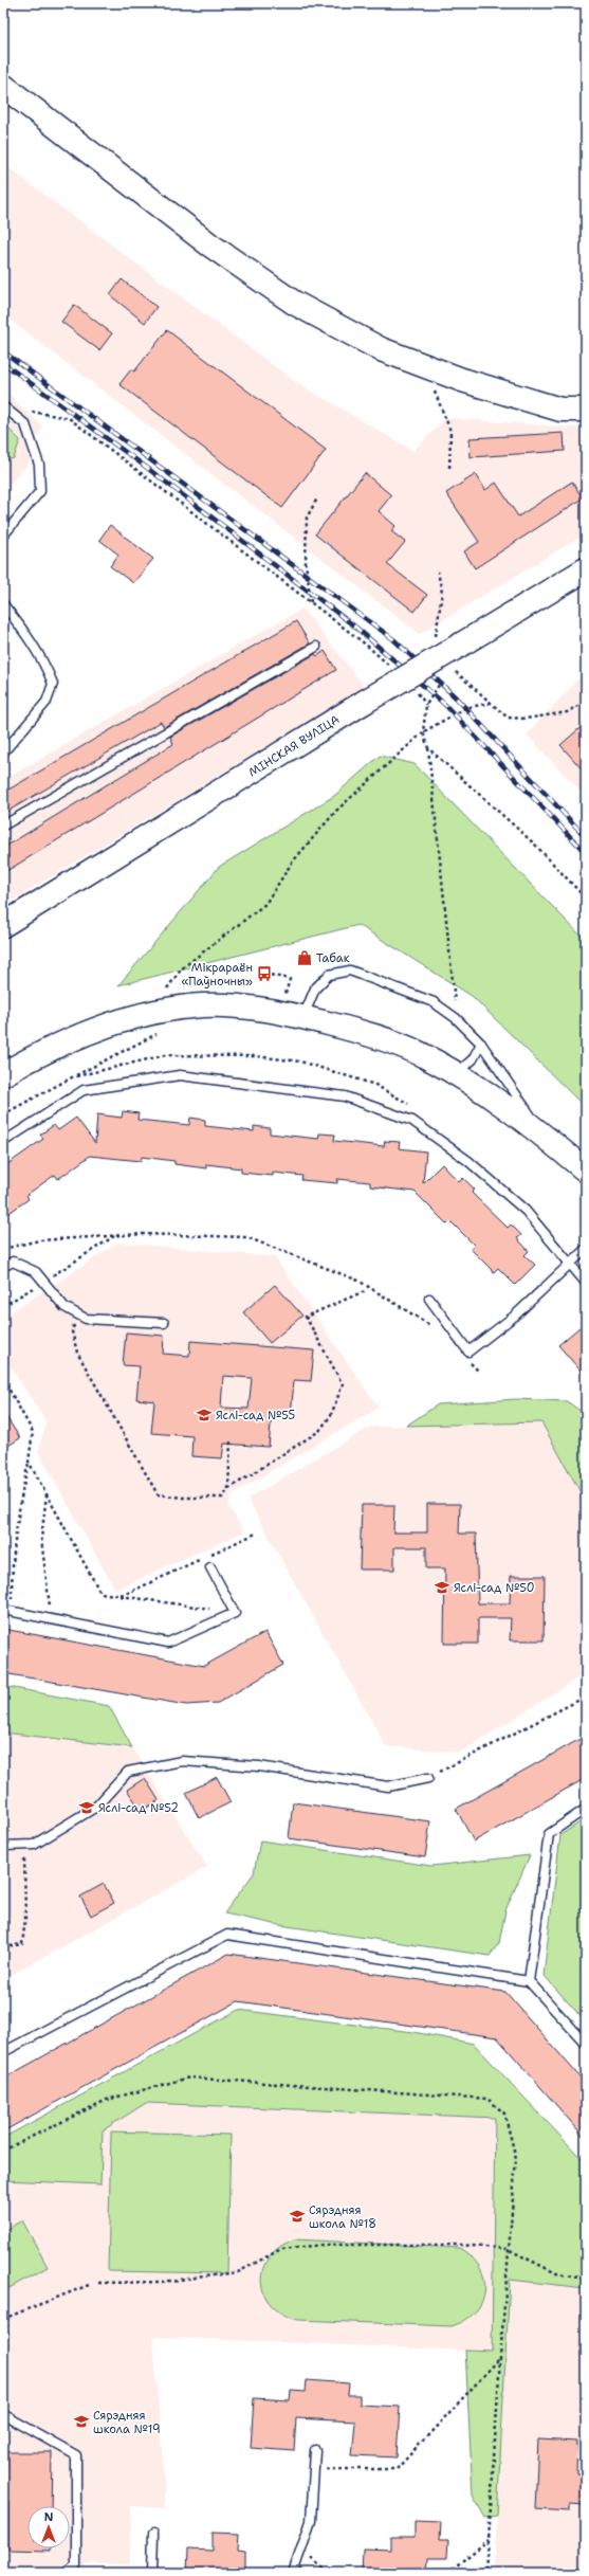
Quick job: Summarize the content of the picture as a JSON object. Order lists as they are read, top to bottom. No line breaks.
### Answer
{"streets":{"main road":["МІНСКАЯ ВУЛІЦА"]},"places":{"shop":["Табак"],"bus stop":["Мікрараён «Паўночны»"],"school or university":["Яслі-сад №55","Яслі-сад №50","Яслі-сад №52","Сярэдняя школа №18","Сярэдняя школа №19"]},"north":"top"}
